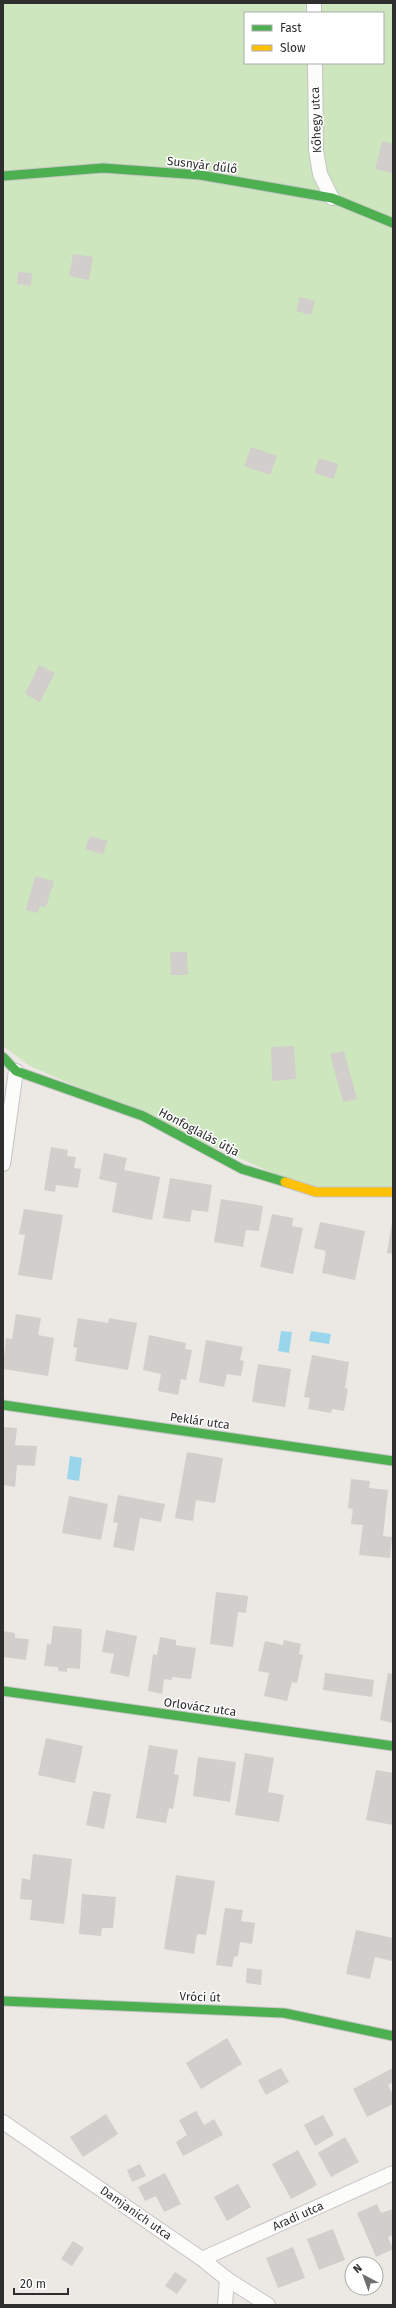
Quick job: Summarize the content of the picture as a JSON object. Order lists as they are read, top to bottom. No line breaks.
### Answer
{"streets":{"street":["Kőhegy utca","Susnyár dűlő","Honfoglalás útja","Peklár utca","Orlovácz utca","Vróci út","Damjanich utca","Aradi utca"]},"crossings":[["Kőhegy utca","Susnyár dűlő"],["Damjanich utca","Aradi utca"]],"legend":["Fast","Slow"],"scale_bar":"20 m","north":"top left"}
